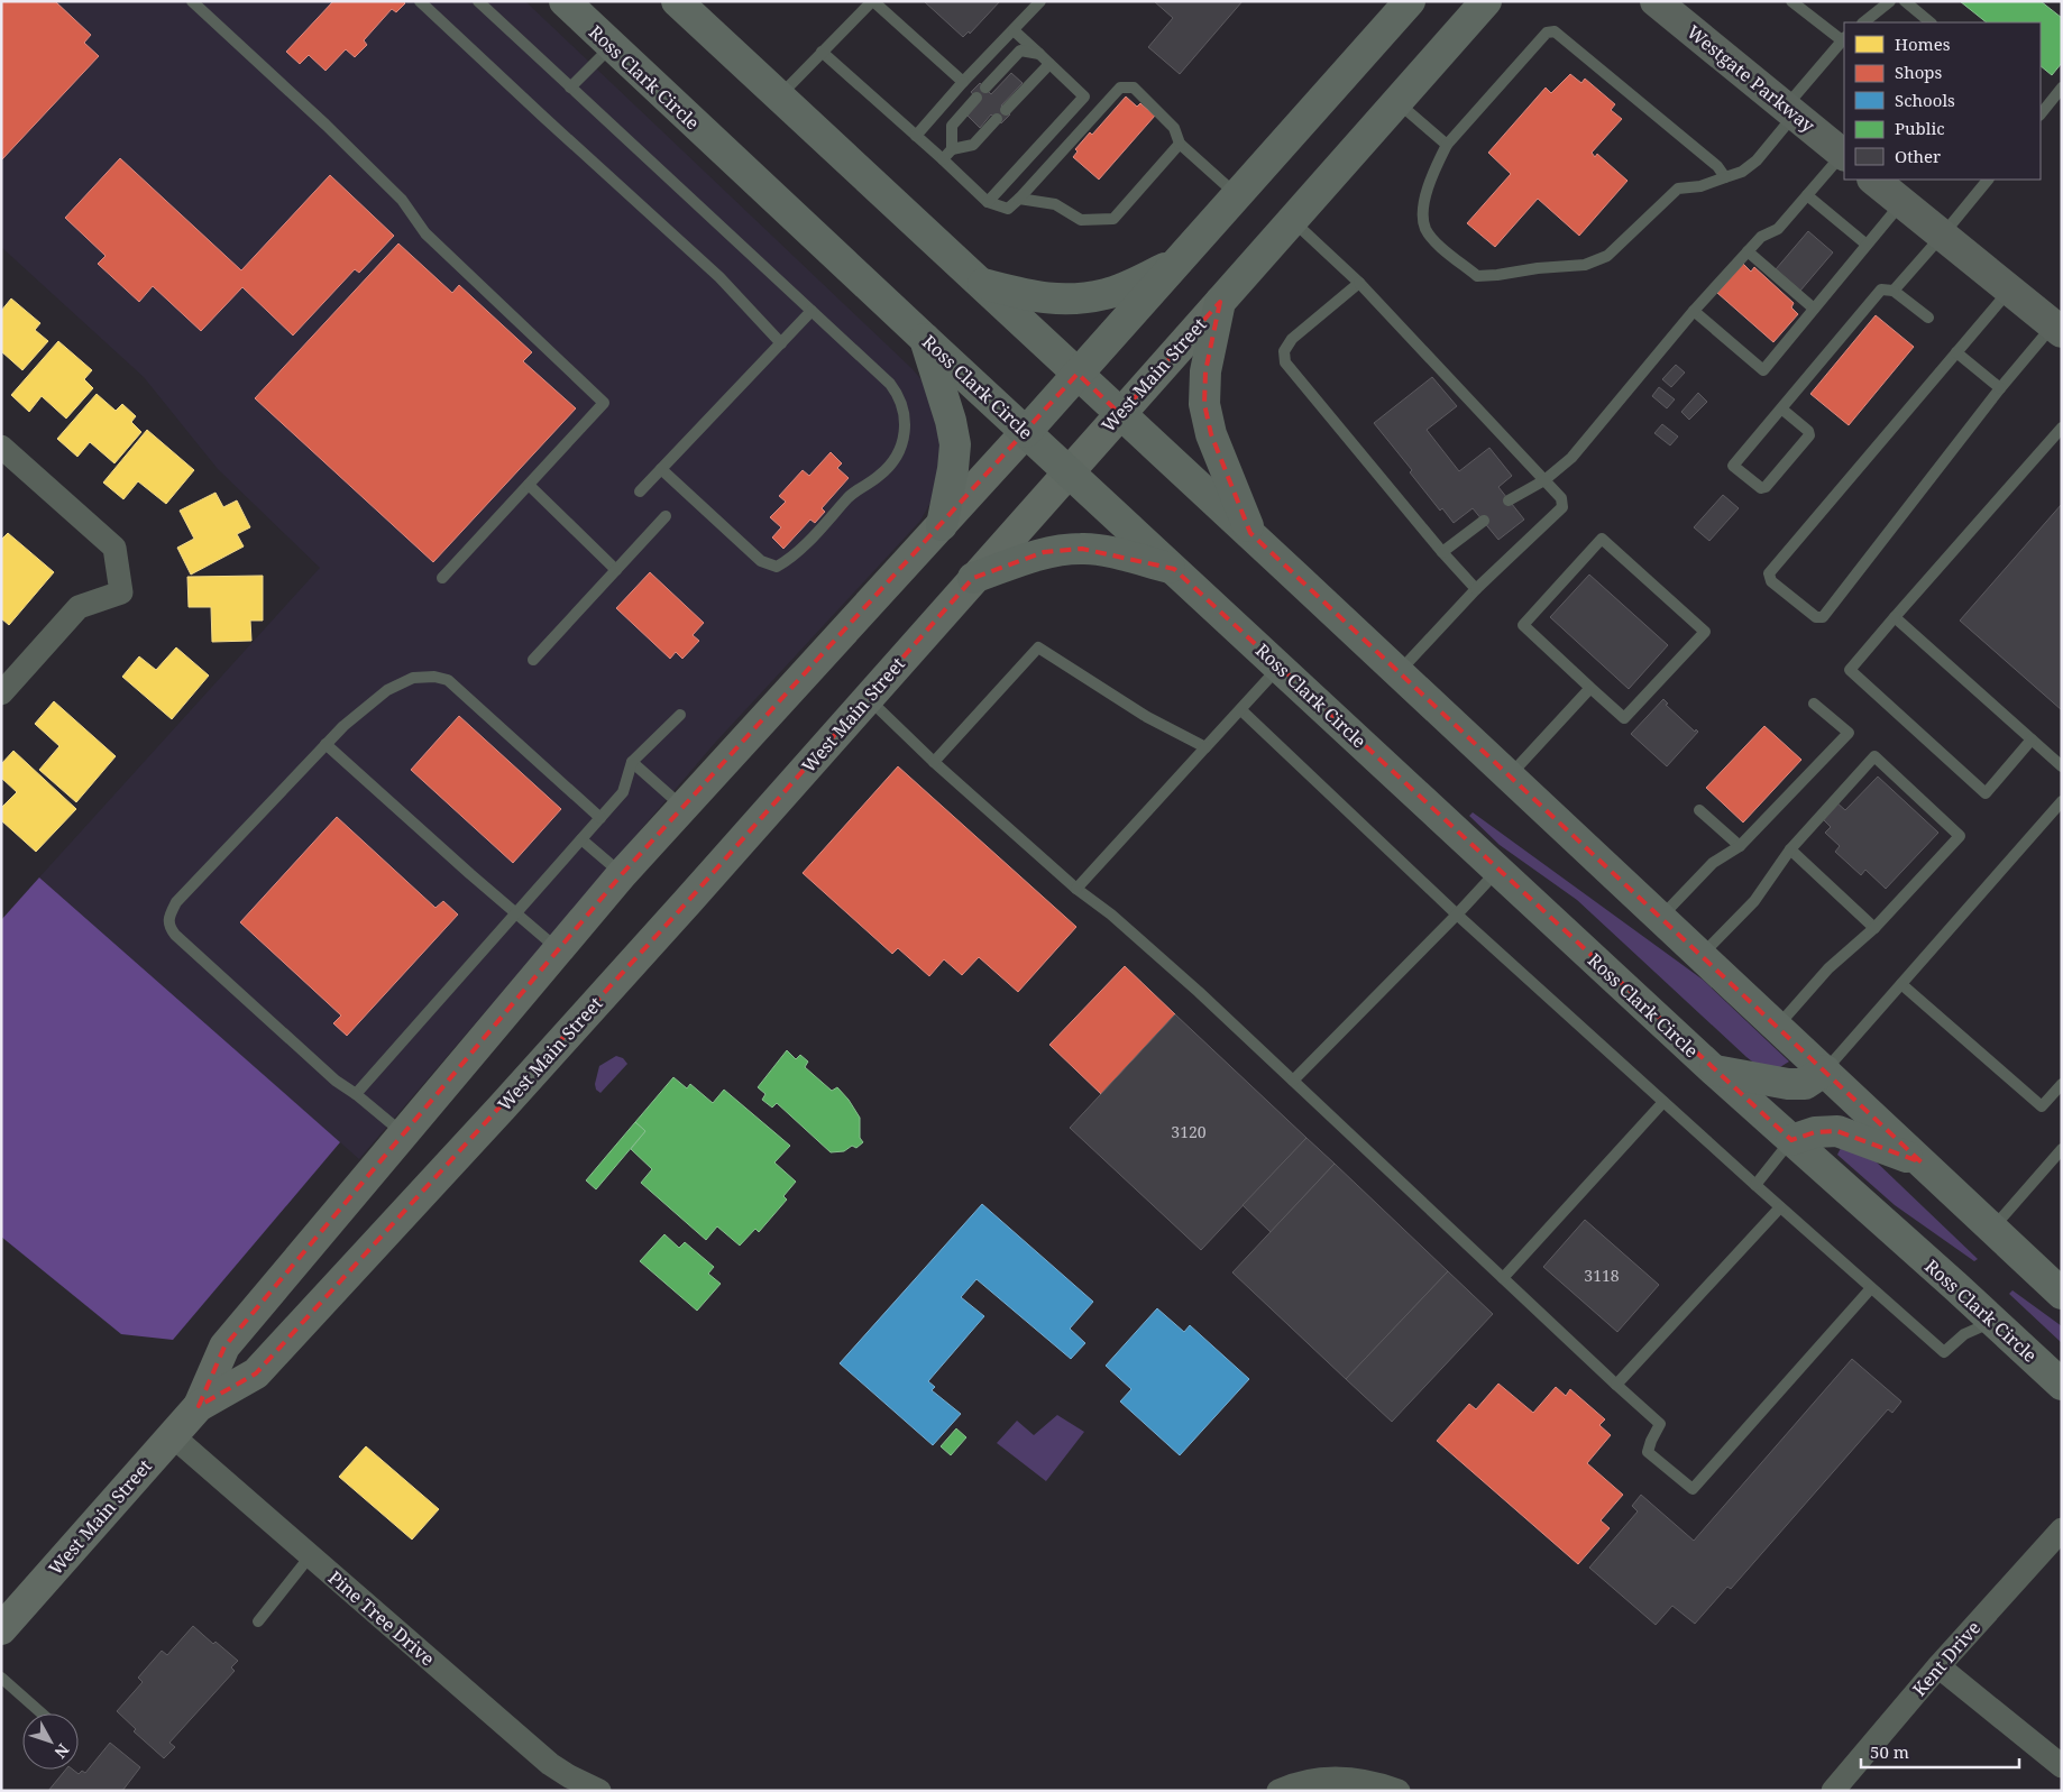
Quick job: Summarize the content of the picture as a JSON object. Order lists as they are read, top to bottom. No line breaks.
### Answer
{"streets":{"highway":["Ross Clark Circle","West Main Street"],"main road":["Westgate Parkway"],"street":["Pine Tree Drive","Kent Drive"]},"crossings":[["Ross Clark Circle","West Main Street"],["West Main Street","Pine Tree Drive"]],"house_numbers":["3120","3118"],"legend":["Homes","Shops","Schools","Public","Other"],"scale_bar":"50 m","north":"bottom right"}
